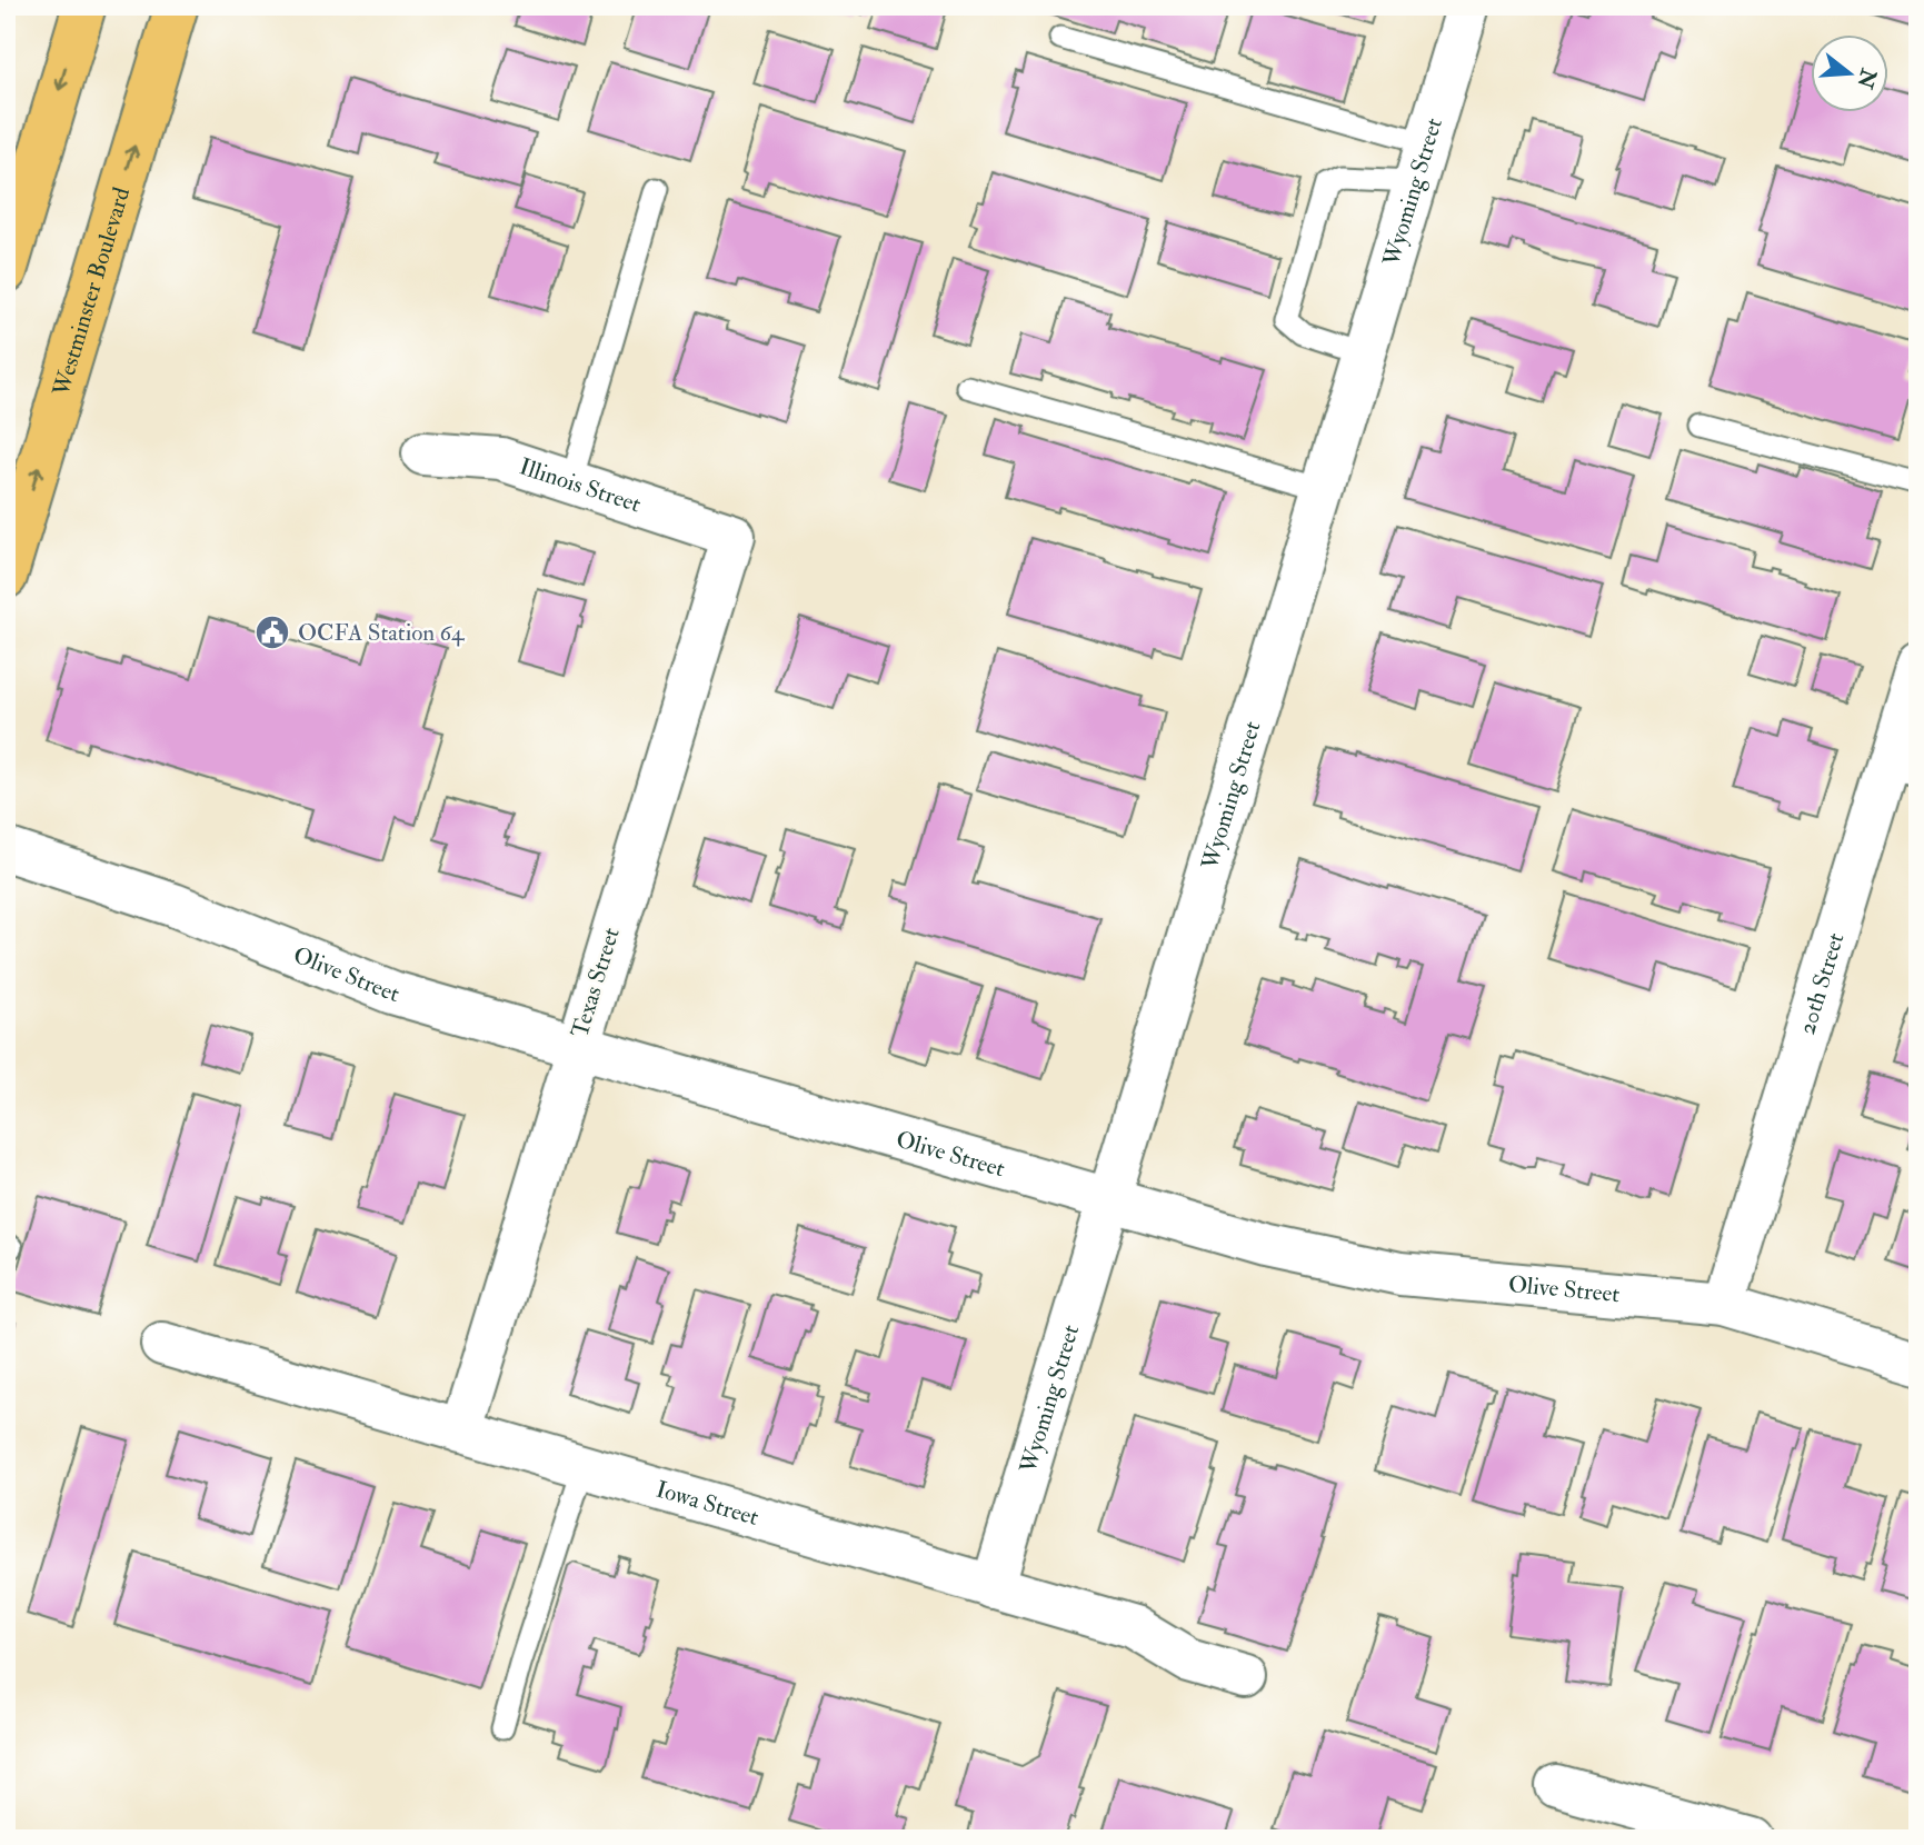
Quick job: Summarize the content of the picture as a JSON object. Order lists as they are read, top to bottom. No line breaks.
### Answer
{"streets":{"main road":["Westminster Boulevard"],"street":["Wyoming Street","Illinois Street","Olive Street","Texas Street","20th Street","Iowa Street"]},"crossings":[["Wyoming Street","Olive Street"],["Wyoming Street","Iowa Street"],["Illinois Street","Texas Street"],["Olive Street","Texas Street"],["Olive Street","20th Street"],["Texas Street","Iowa Street"]],"places":{"public building":["OCFA Station 64"]},"north":"right"}
